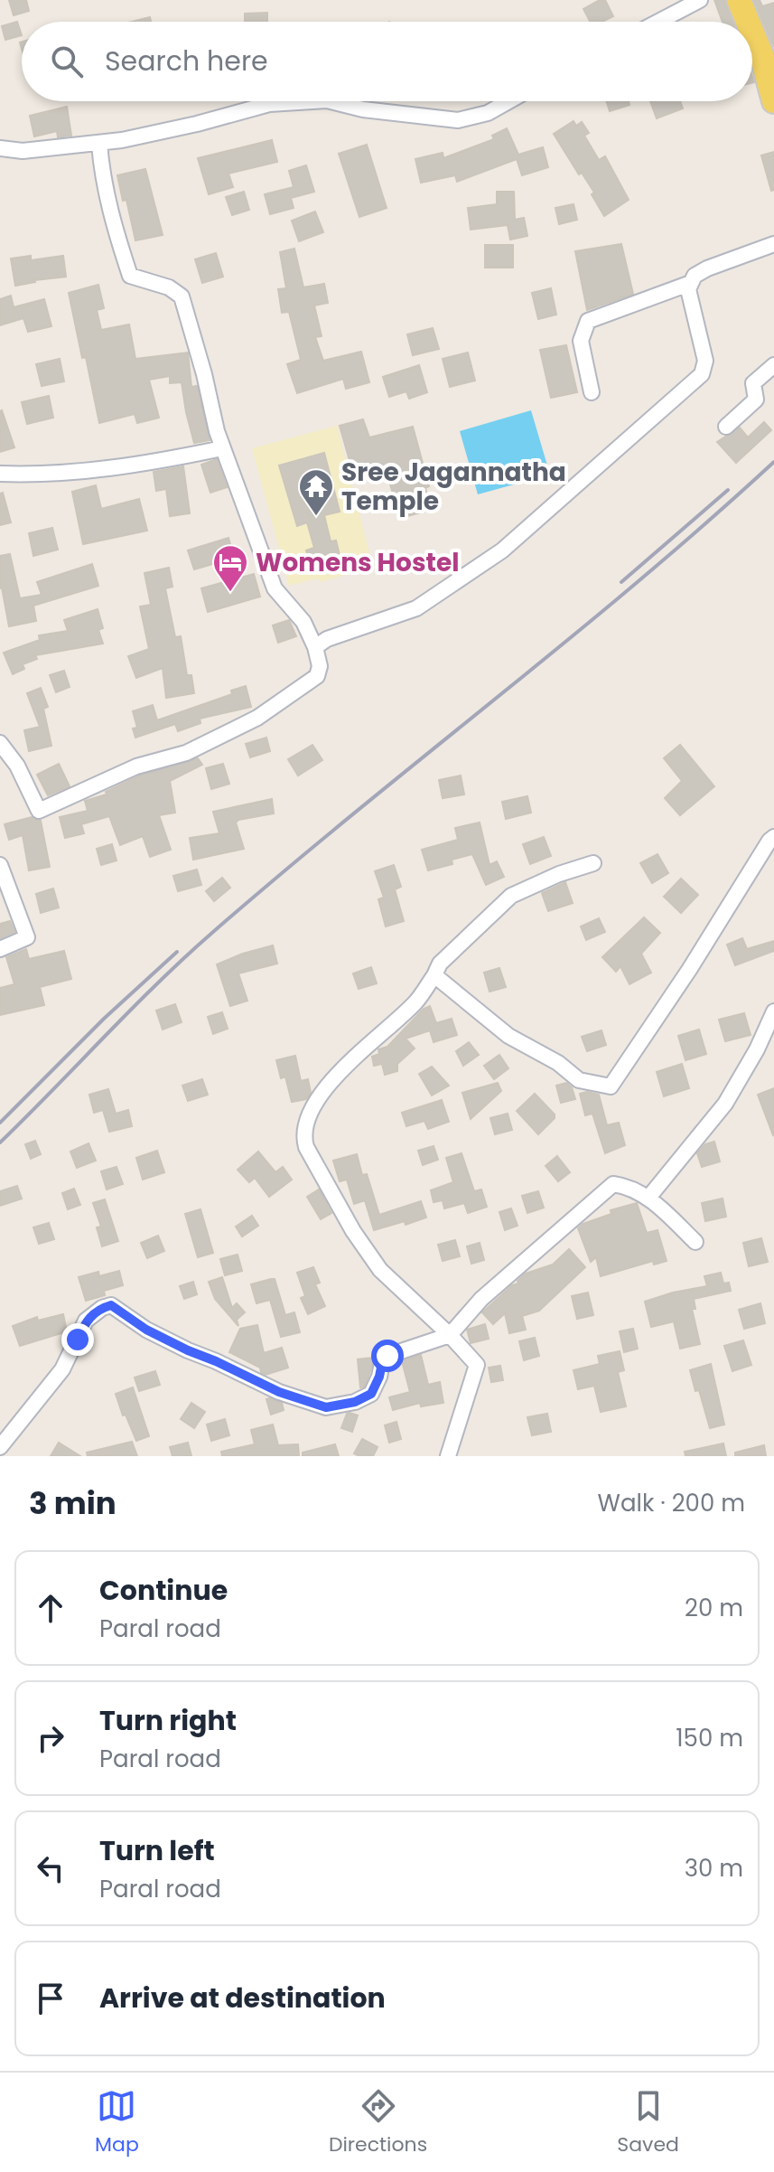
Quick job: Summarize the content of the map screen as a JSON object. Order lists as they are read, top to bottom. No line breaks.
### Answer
{"places":{"temple":["Sree Jagannatha Temple"],"hotel":["Womens Hostel"]},"page":{"search":"Search here","heading":["3 min","Walk · 200 m"],"list":[["Continue","Paral road","20 m"],["Turn right","Paral road","150 m"],["Turn left","Paral road","30 m"],"Arrive at destination"],"nav":["Map","Directions","Saved"]}}
